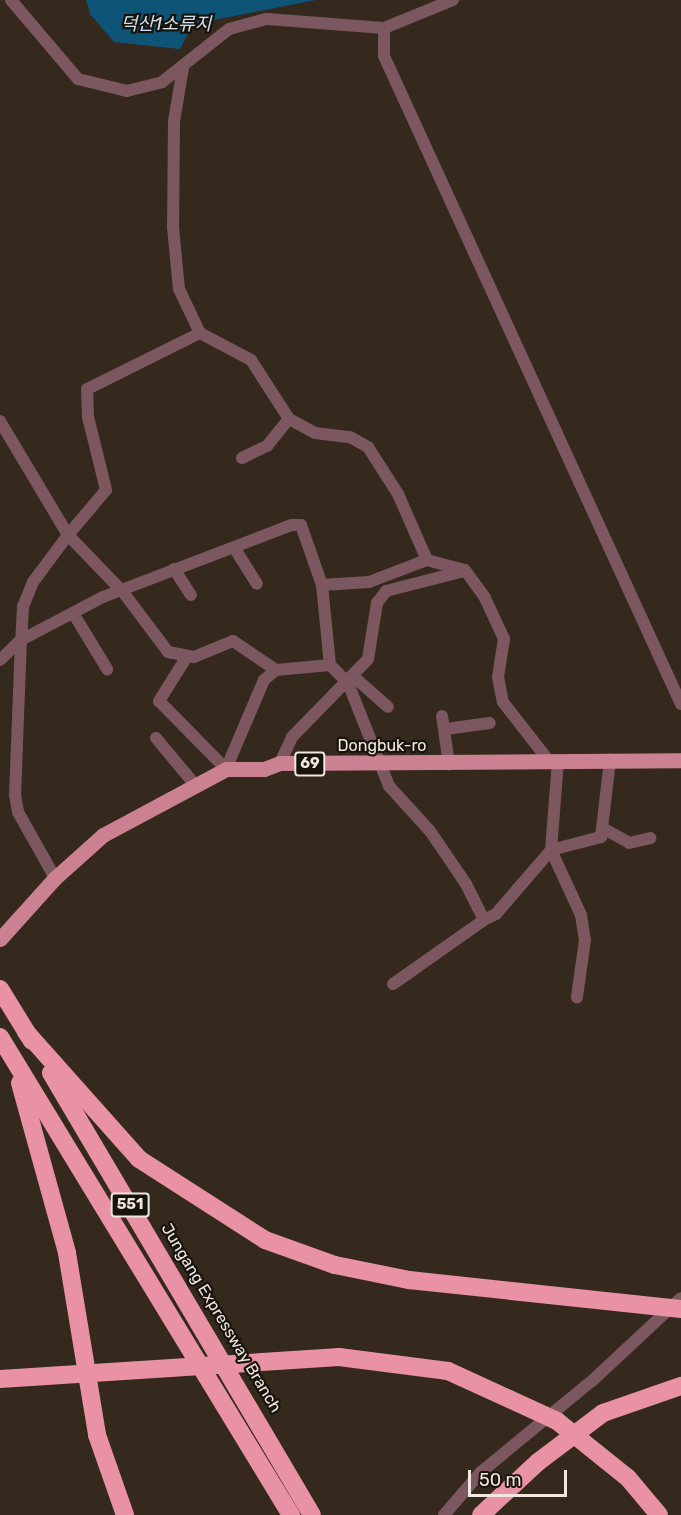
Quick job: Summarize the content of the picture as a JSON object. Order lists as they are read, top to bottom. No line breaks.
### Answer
{"streets":{"highway":["551","Jungang Expressway Branch"],"main road":["Dongbuk-ro","69"]},"water":["덕산1소류지"],"scale_bar":"50 m"}
